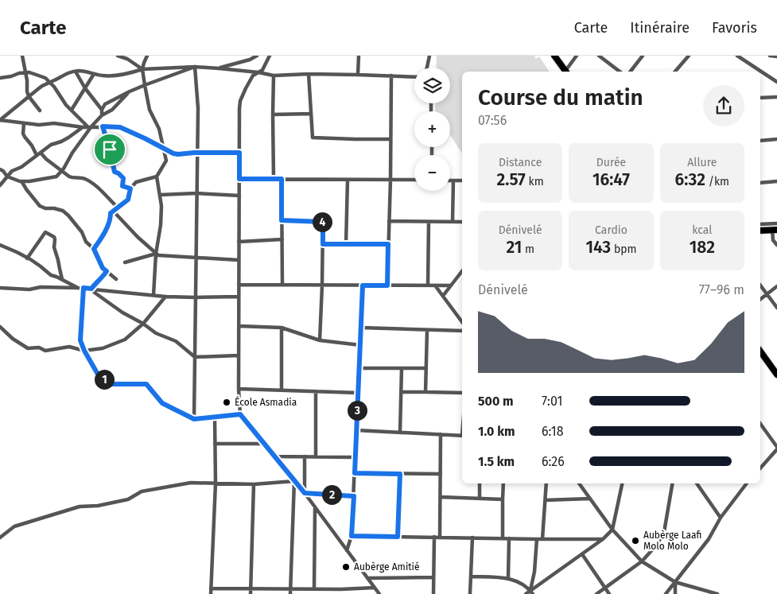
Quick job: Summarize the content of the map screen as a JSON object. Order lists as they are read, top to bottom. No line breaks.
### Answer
{"places":["École Asmadia","Aubèrge Laafi Molo Molo","Aubèrge Amitié"],"page":{"header":"Carte","nav":["Carte","Itinéraire","Favoris"],"map_buttons":["+","−"],"heading":["Course du matin","07:56"],"stats":[["Distance","2.57 km"],["Durée","16:47"],["Allure","6:32 /km"],["Dénivelé","21 m"],["Cardio","143 bpm"],["kcal","182"]],"pins":["4","1","3","2"],"chart":["Dénivelé","77–96 m"],"list":[{"name":"500 m","note":"7:01"},{"name":"1.0 km","note":"6:18"},{"name":"1.5 km","note":"6:26"}]}}
